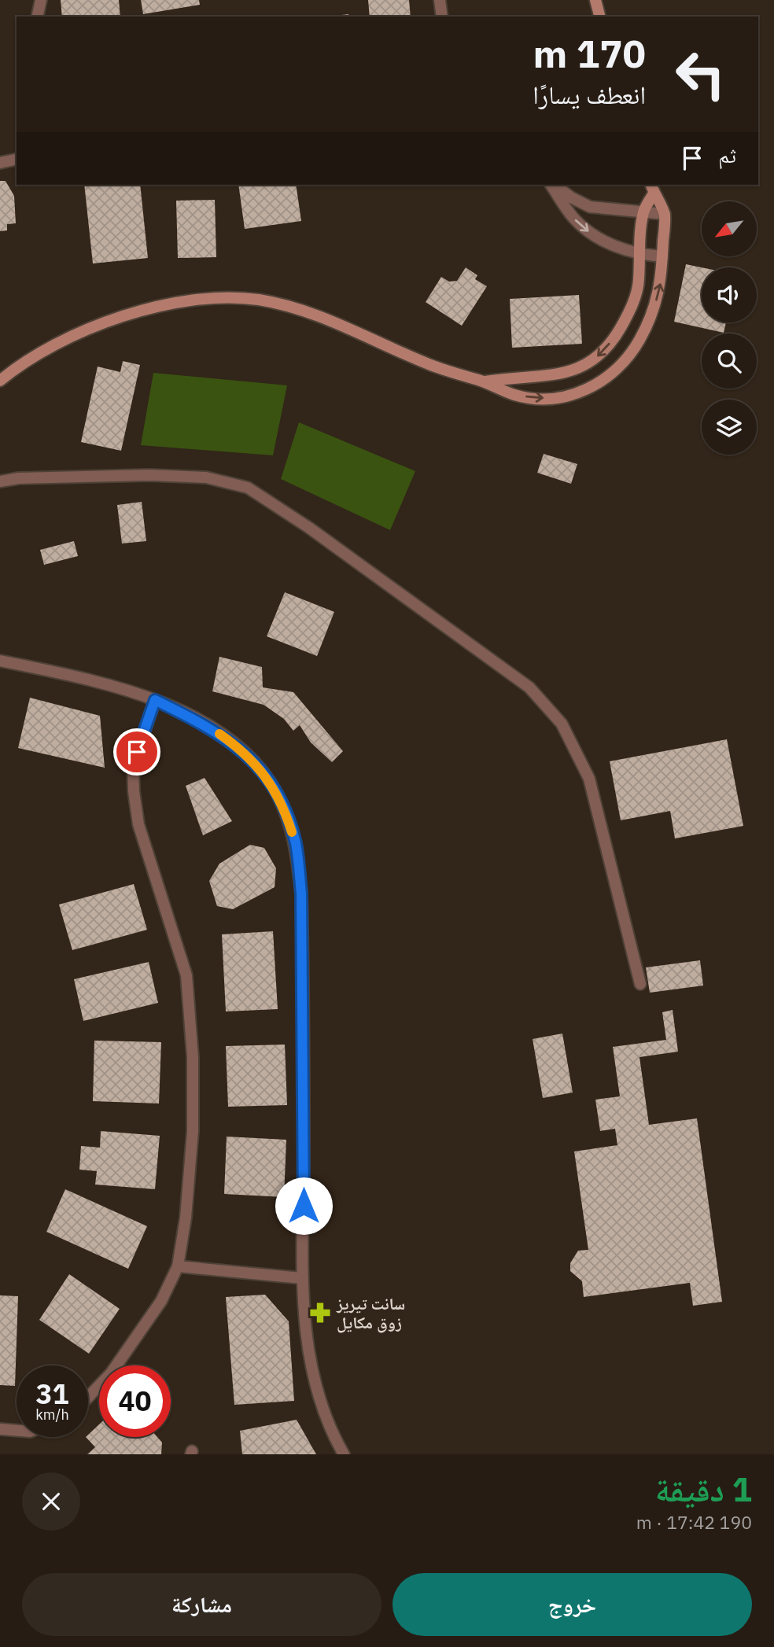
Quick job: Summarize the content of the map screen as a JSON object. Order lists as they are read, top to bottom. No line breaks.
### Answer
{"places":{"pharmacy":["سانت تيريز زوق مكايل"]},"north":"bottom left","page":{"turn":["170 m","انعطف يسارًا"],"then":"ثم","speed":"31 km/h","limit":"40","heading":["1 دقيقة","190 m · 17:42"],"buttons":["خروج","مشاركة"]}}
